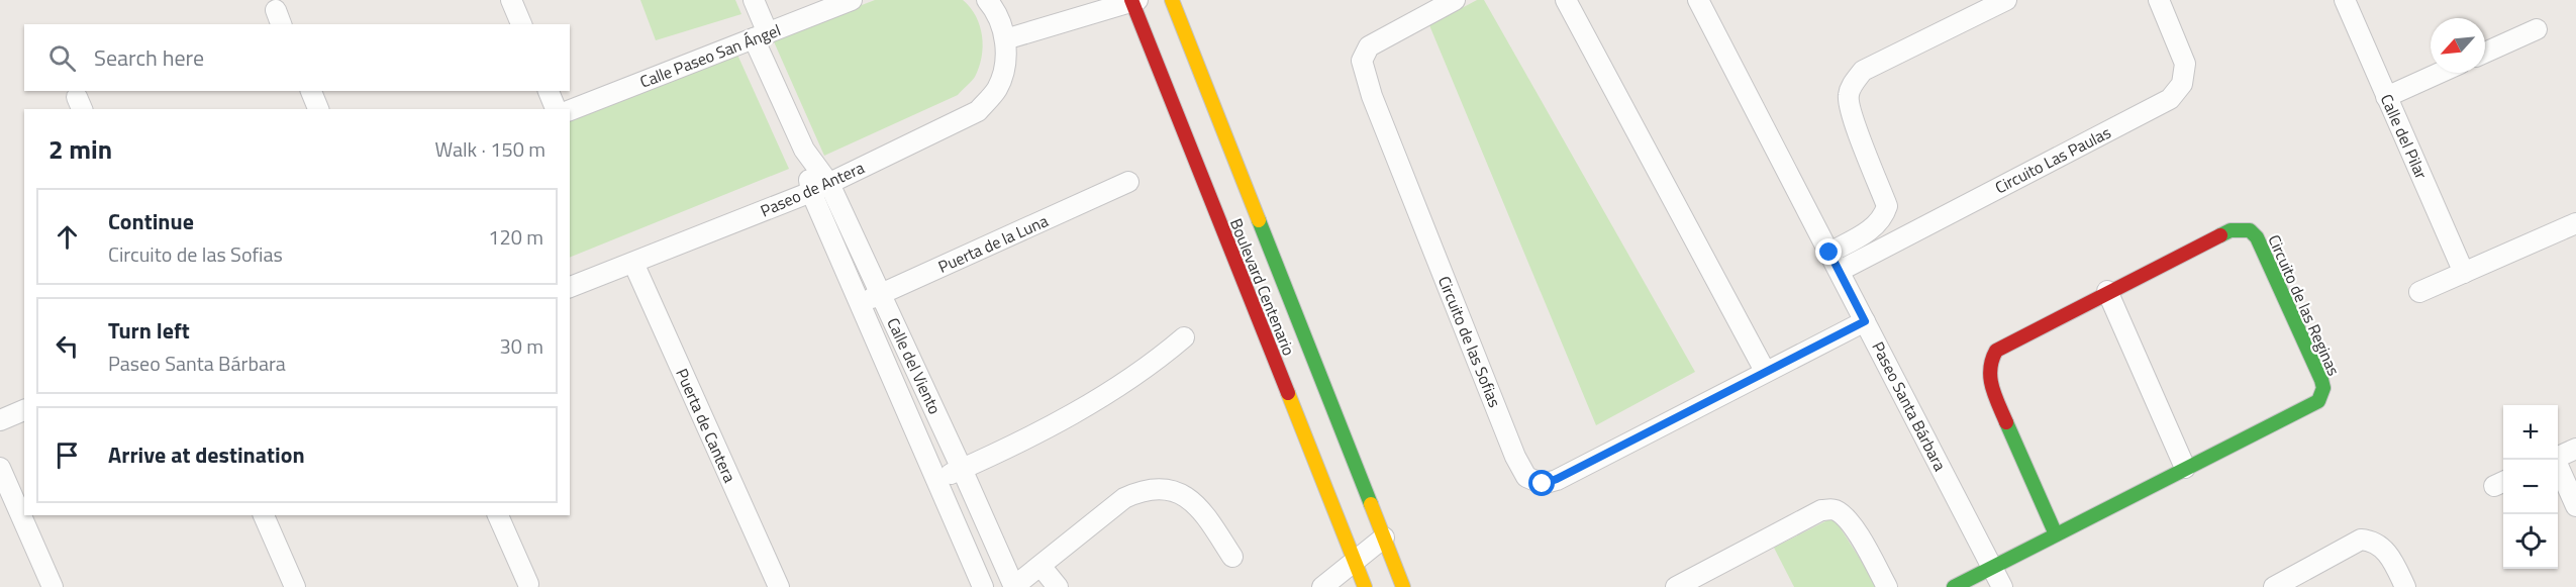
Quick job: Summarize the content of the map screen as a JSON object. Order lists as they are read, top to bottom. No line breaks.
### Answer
{"streets":{"main road":["Boulevard Centenario","Circuito de las Reginas"],"street":["Calle Paseo San Ángel","Calle del Pilar","Circuito Las Paulas","Paseo de Antera","Puerta de la Luna","Circuito de las Sofias","Calle del Viento","Paseo Santa Bárbara","Puerta de Cantera"]},"crossings":[["Calle Paseo San Ángel","Calle del Viento"],["Circuito Las Paulas","Paseo Santa Bárbara"],["Paseo de Antera","Calle del Viento"],["Paseo de Antera","Puerta de Cantera"],["Puerta de la Luna","Calle del Viento"],["Circuito de las Reginas","Paseo Santa Bárbara"],["Circuito de las Sofias","Paseo Santa Bárbara"]],"north":"bottom left","page":{"search":"Search here","heading":["2 min","Walk · 150 m"],"list":[["Continue","Circuito de las Sofias","120 m"],["Turn left","Paseo Santa Bárbara","30 m"],"Arrive at destination"],"map_buttons":["+","−"]}}
